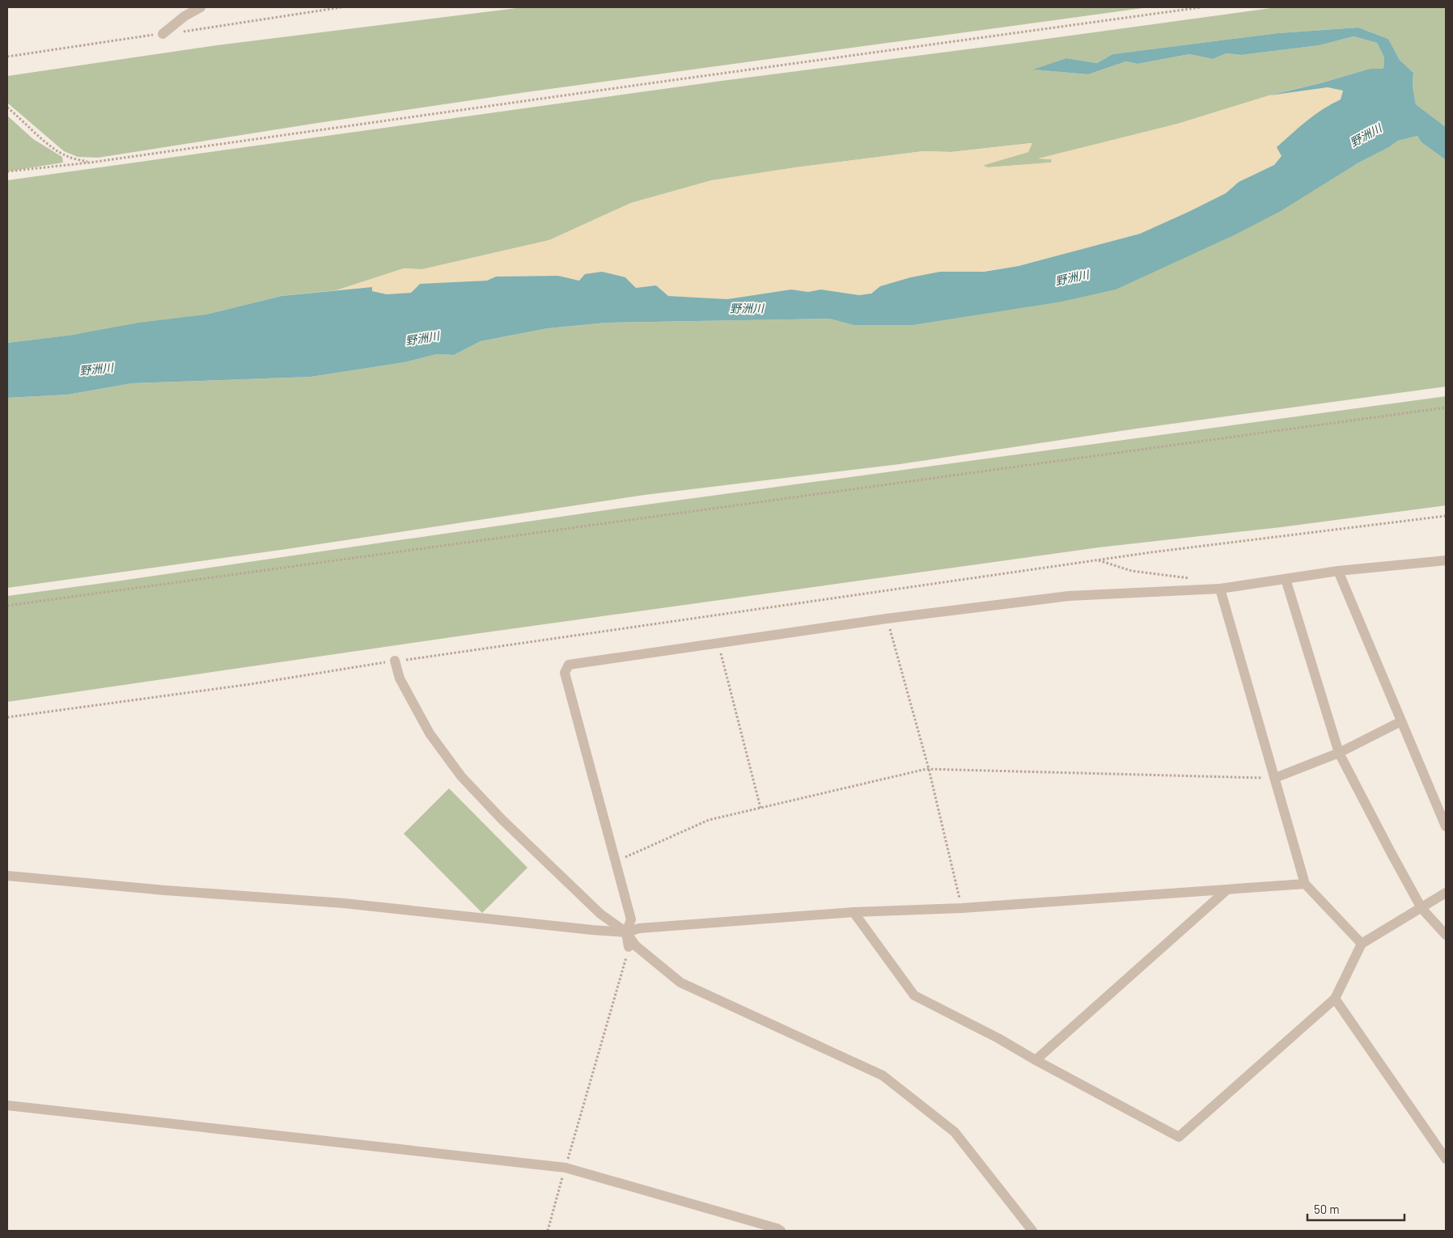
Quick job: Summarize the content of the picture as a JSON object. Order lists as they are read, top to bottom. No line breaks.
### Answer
{"water":["野洲川"],"scale_bar":"50 m"}
